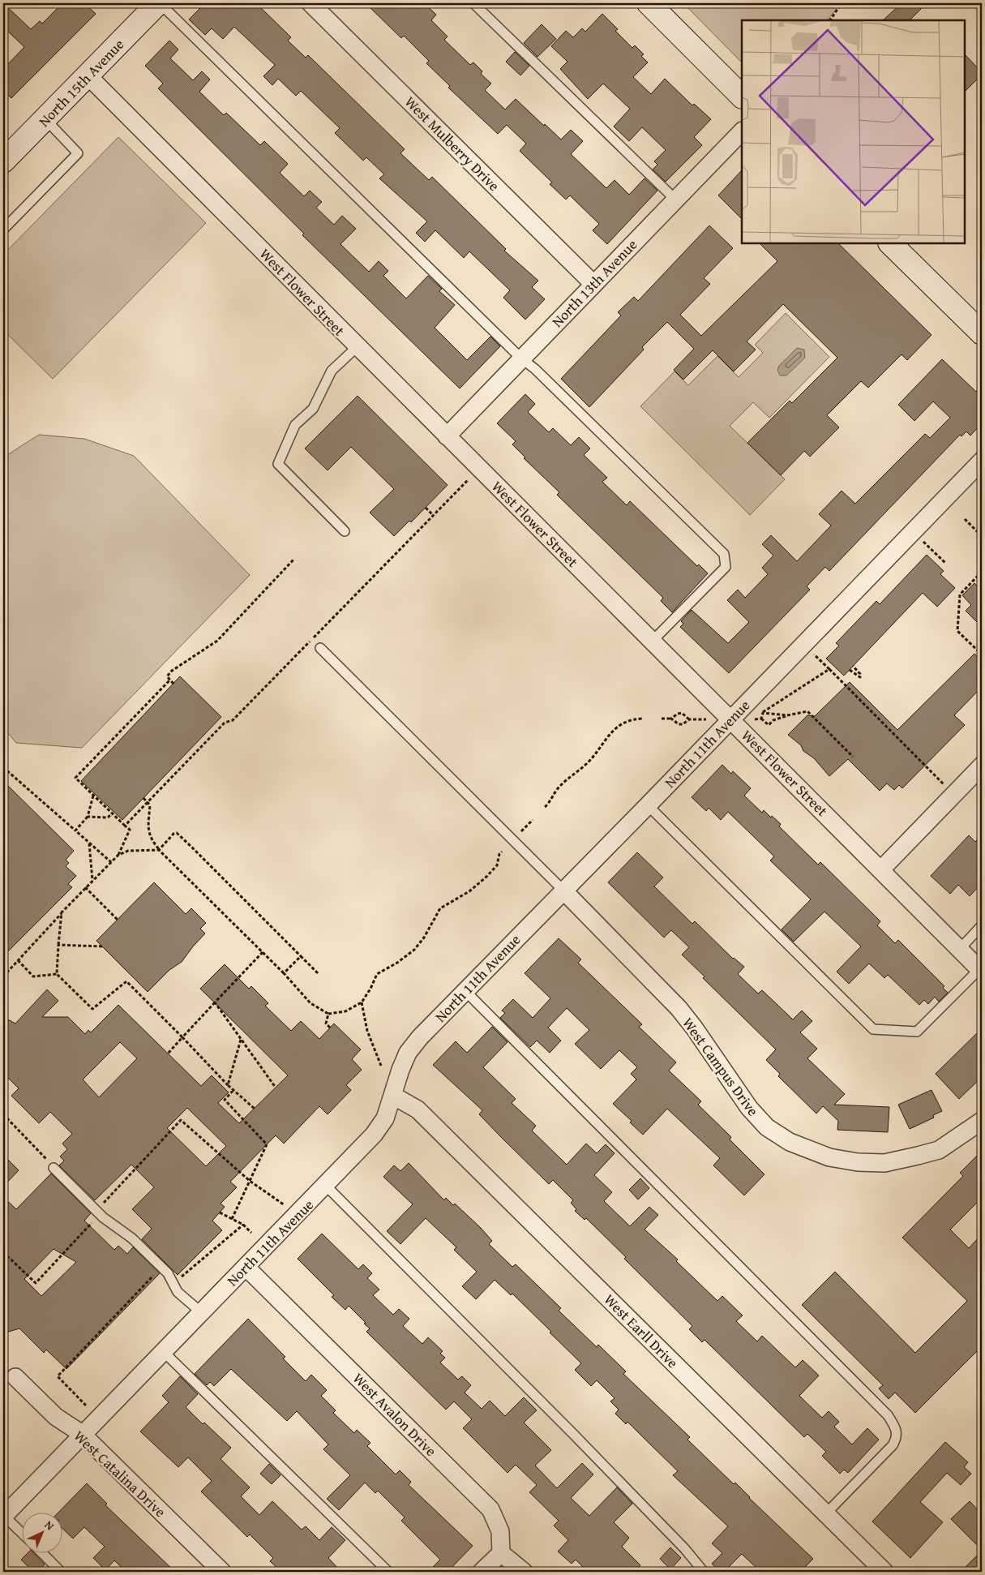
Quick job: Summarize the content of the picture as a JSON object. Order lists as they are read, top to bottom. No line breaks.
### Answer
{"streets":{"street":["North 15th Avenue","West Mulberry Drive","North 13th Avenue","West Flower Street","North 11th Avenue","West Campus Drive","West Earll Drive","West Avalon Drive","West Catalina Drive"]},"crossings":[["North 15th Avenue","West Flower Street"],["West Mulberry Drive","North 13th Avenue"],["North 13th Avenue","West Flower Street"],["West Flower Street","North 11th Avenue"],["North 11th Avenue","West Campus Drive"],["North 11th Avenue","West Earll Drive"],["North 11th Avenue","West Avalon Drive"],["North 11th Avenue","West Catalina Drive"]],"north":"top right"}
